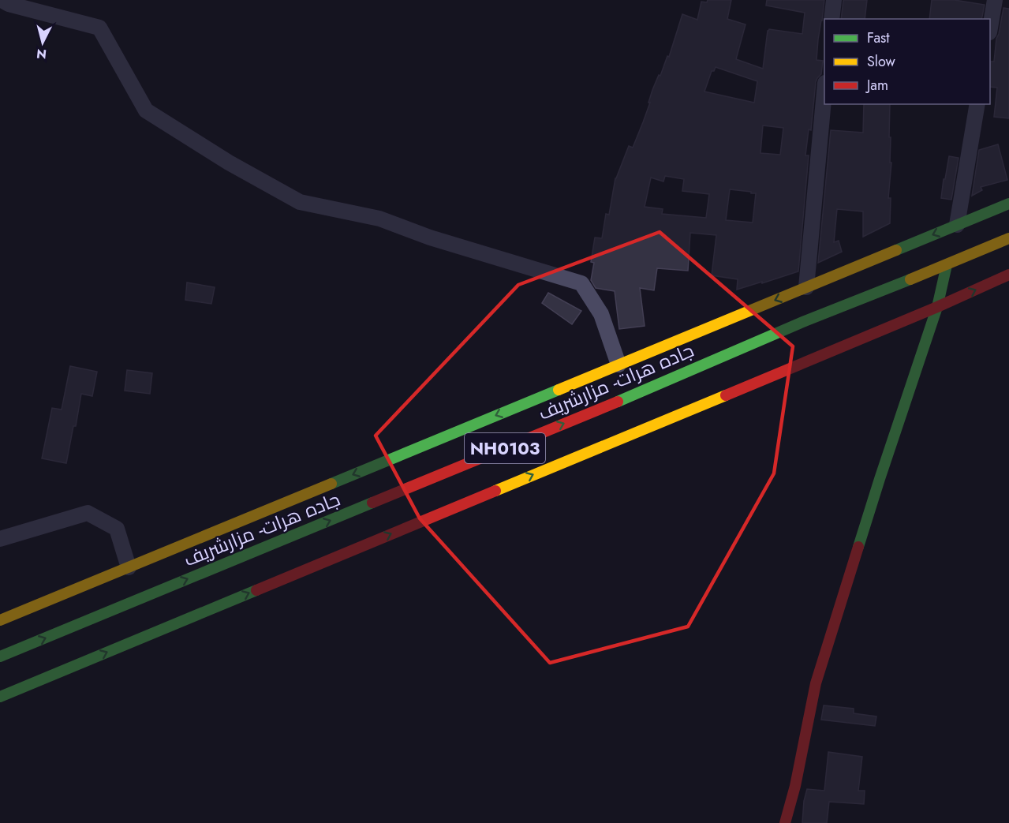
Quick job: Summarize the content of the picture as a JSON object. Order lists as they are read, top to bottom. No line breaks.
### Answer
{"streets":{"main road":["جاده هرات- مزارشریف","NH0103"]},"legend":["Fast","Slow","Jam"],"north":"bottom"}
